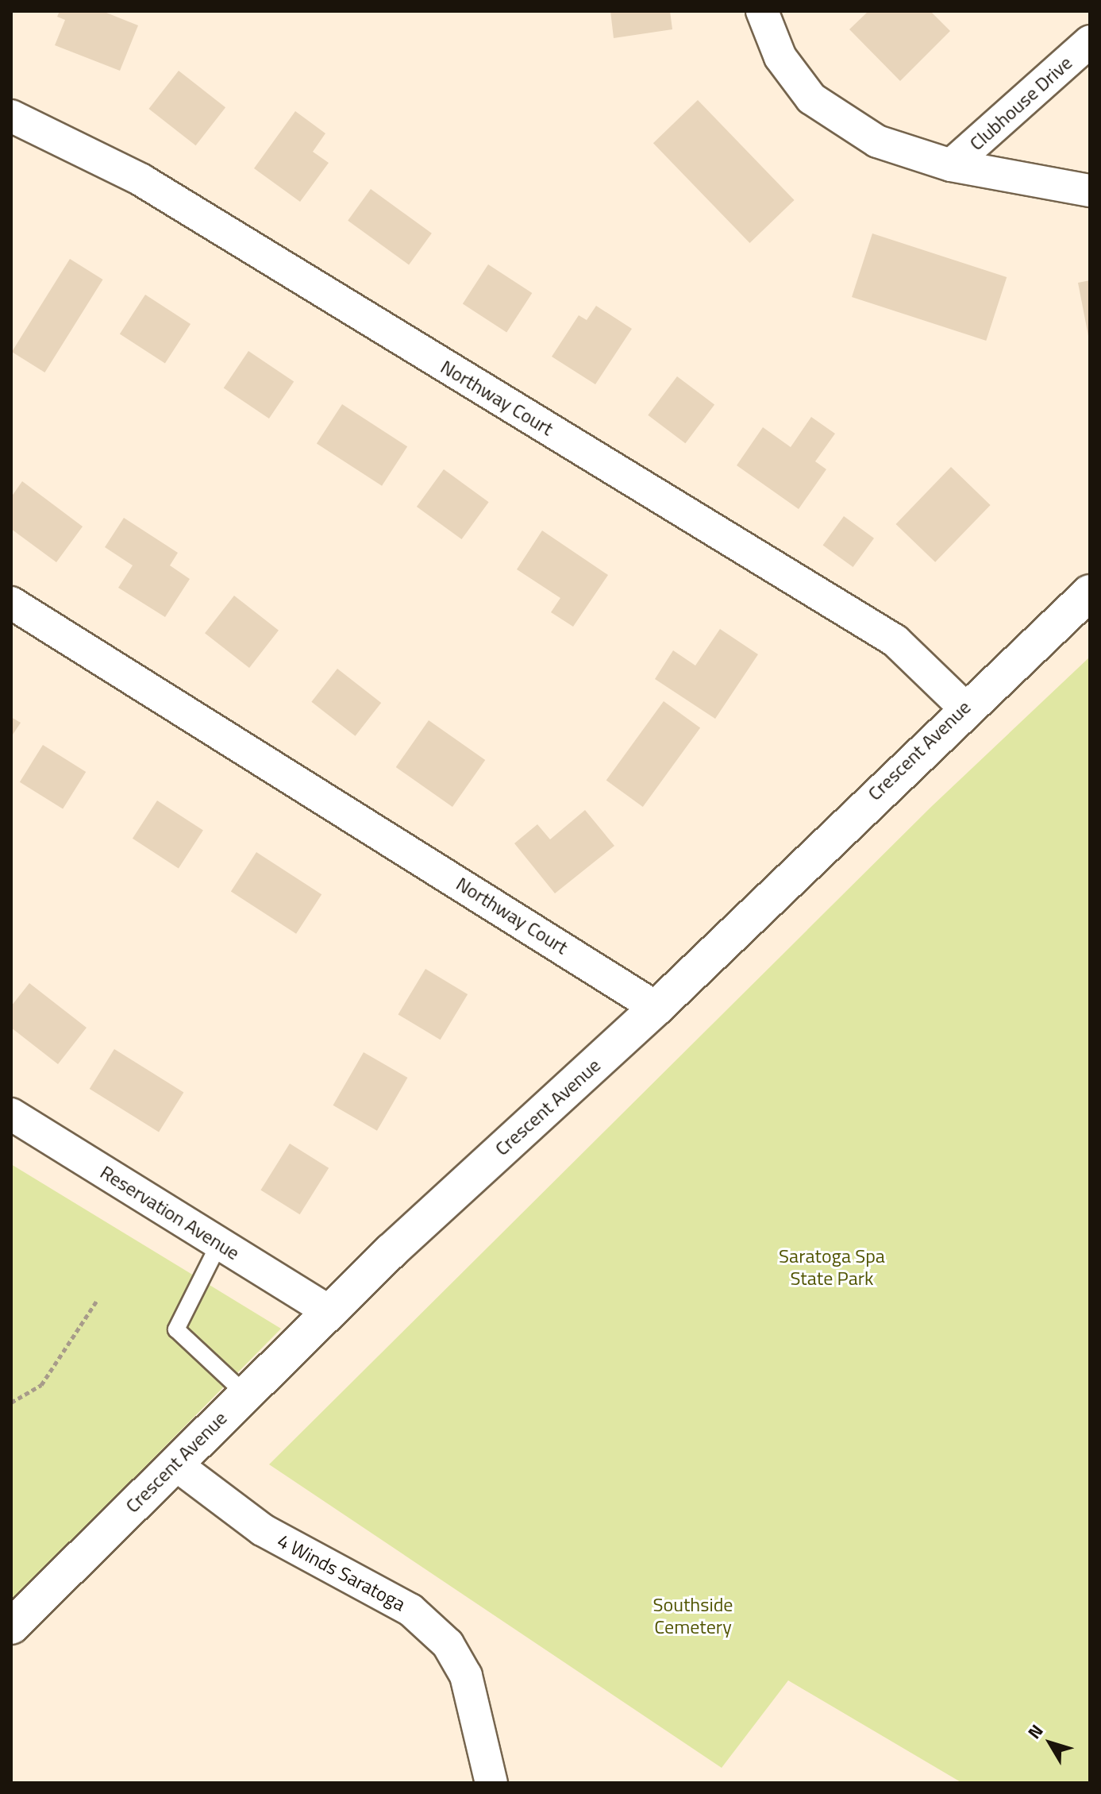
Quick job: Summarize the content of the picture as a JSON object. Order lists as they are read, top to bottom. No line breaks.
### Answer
{"streets":{"street":["Clubhouse Drive","Northway Court","Crescent Avenue","Reservation Avenue","4 Winds Saratoga"]},"crossings":[["Northway Court","Crescent Avenue"],["Crescent Avenue","Reservation Avenue"],["Crescent Avenue","4 Winds Saratoga"]],"parks":["Saratoga Spa State Park","Southside Cemetery"],"north":"top left"}
